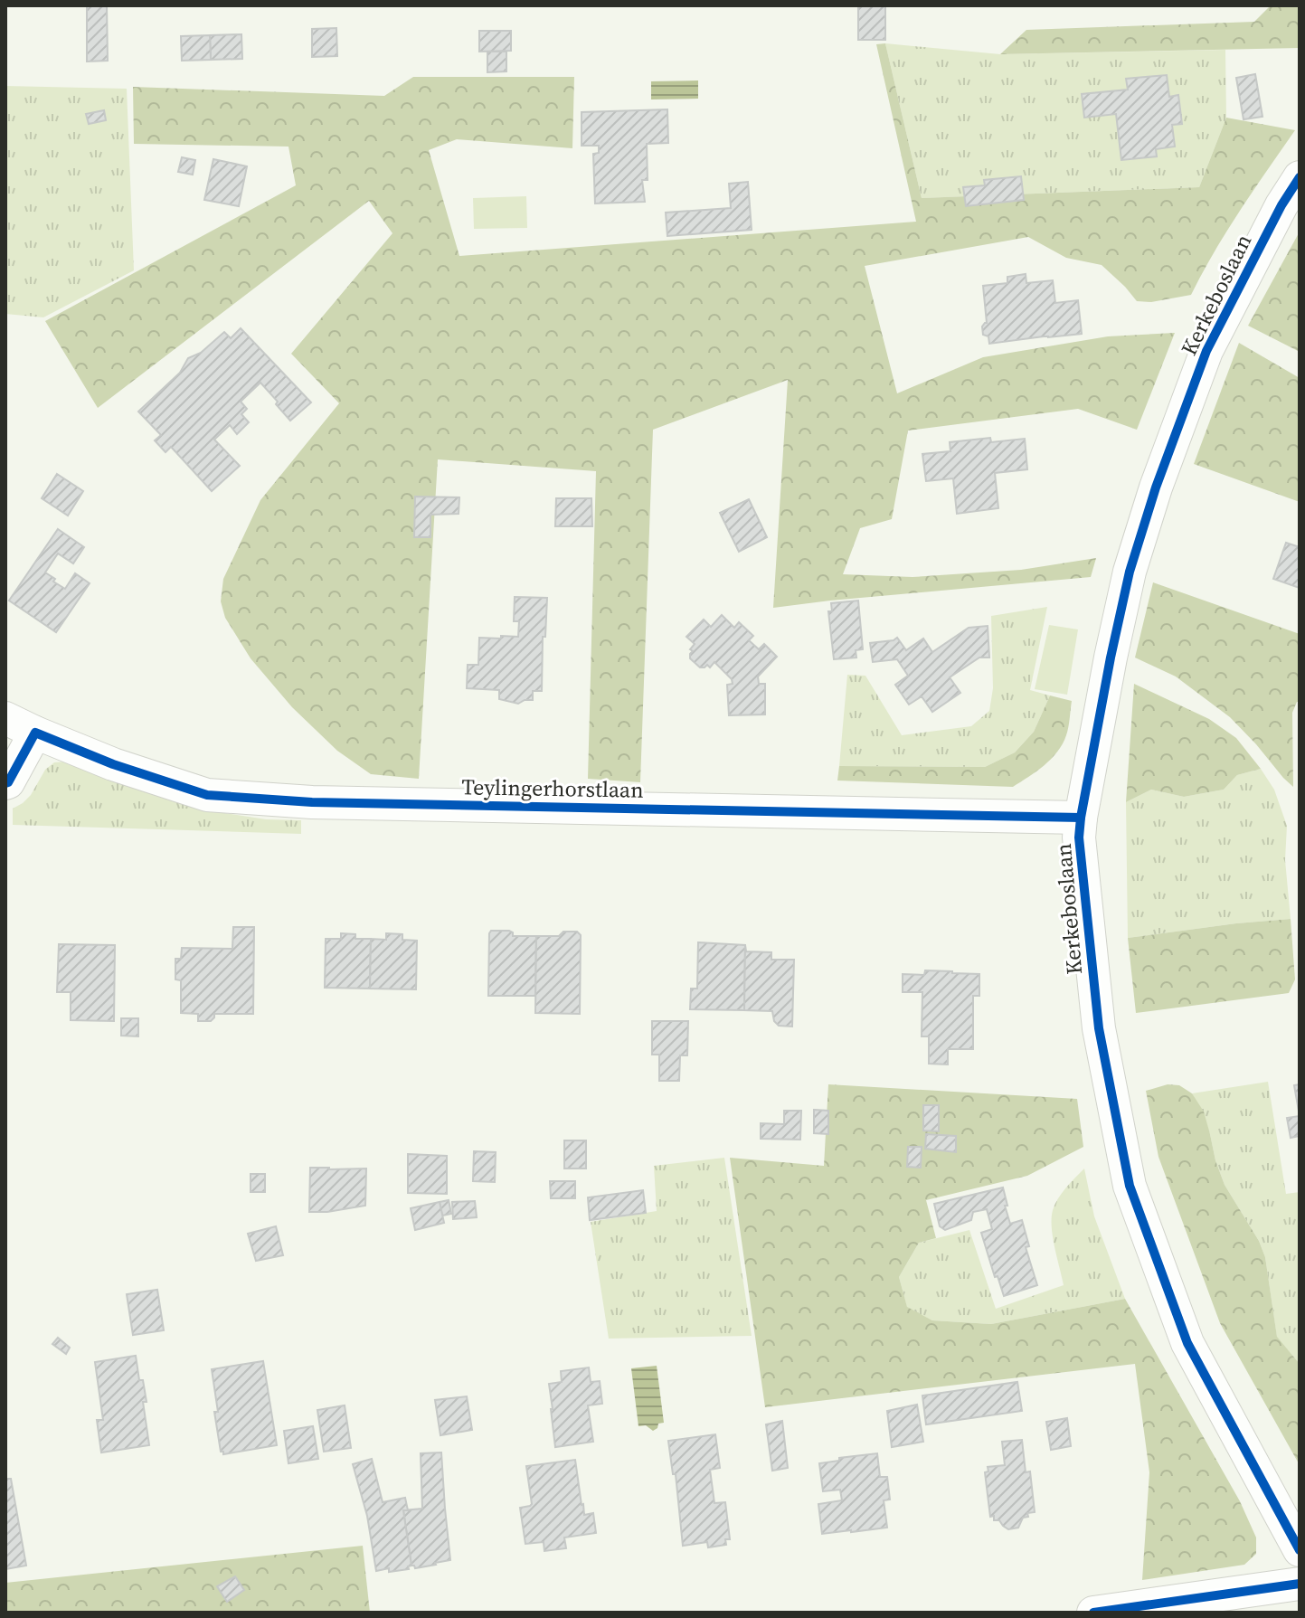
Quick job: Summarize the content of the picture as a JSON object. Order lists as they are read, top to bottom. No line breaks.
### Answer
{"streets":{"street":["Kerkeboslaan","Teylingerhorstlaan"]},"crossings":[["Kerkeboslaan","Teylingerhorstlaan"]]}
